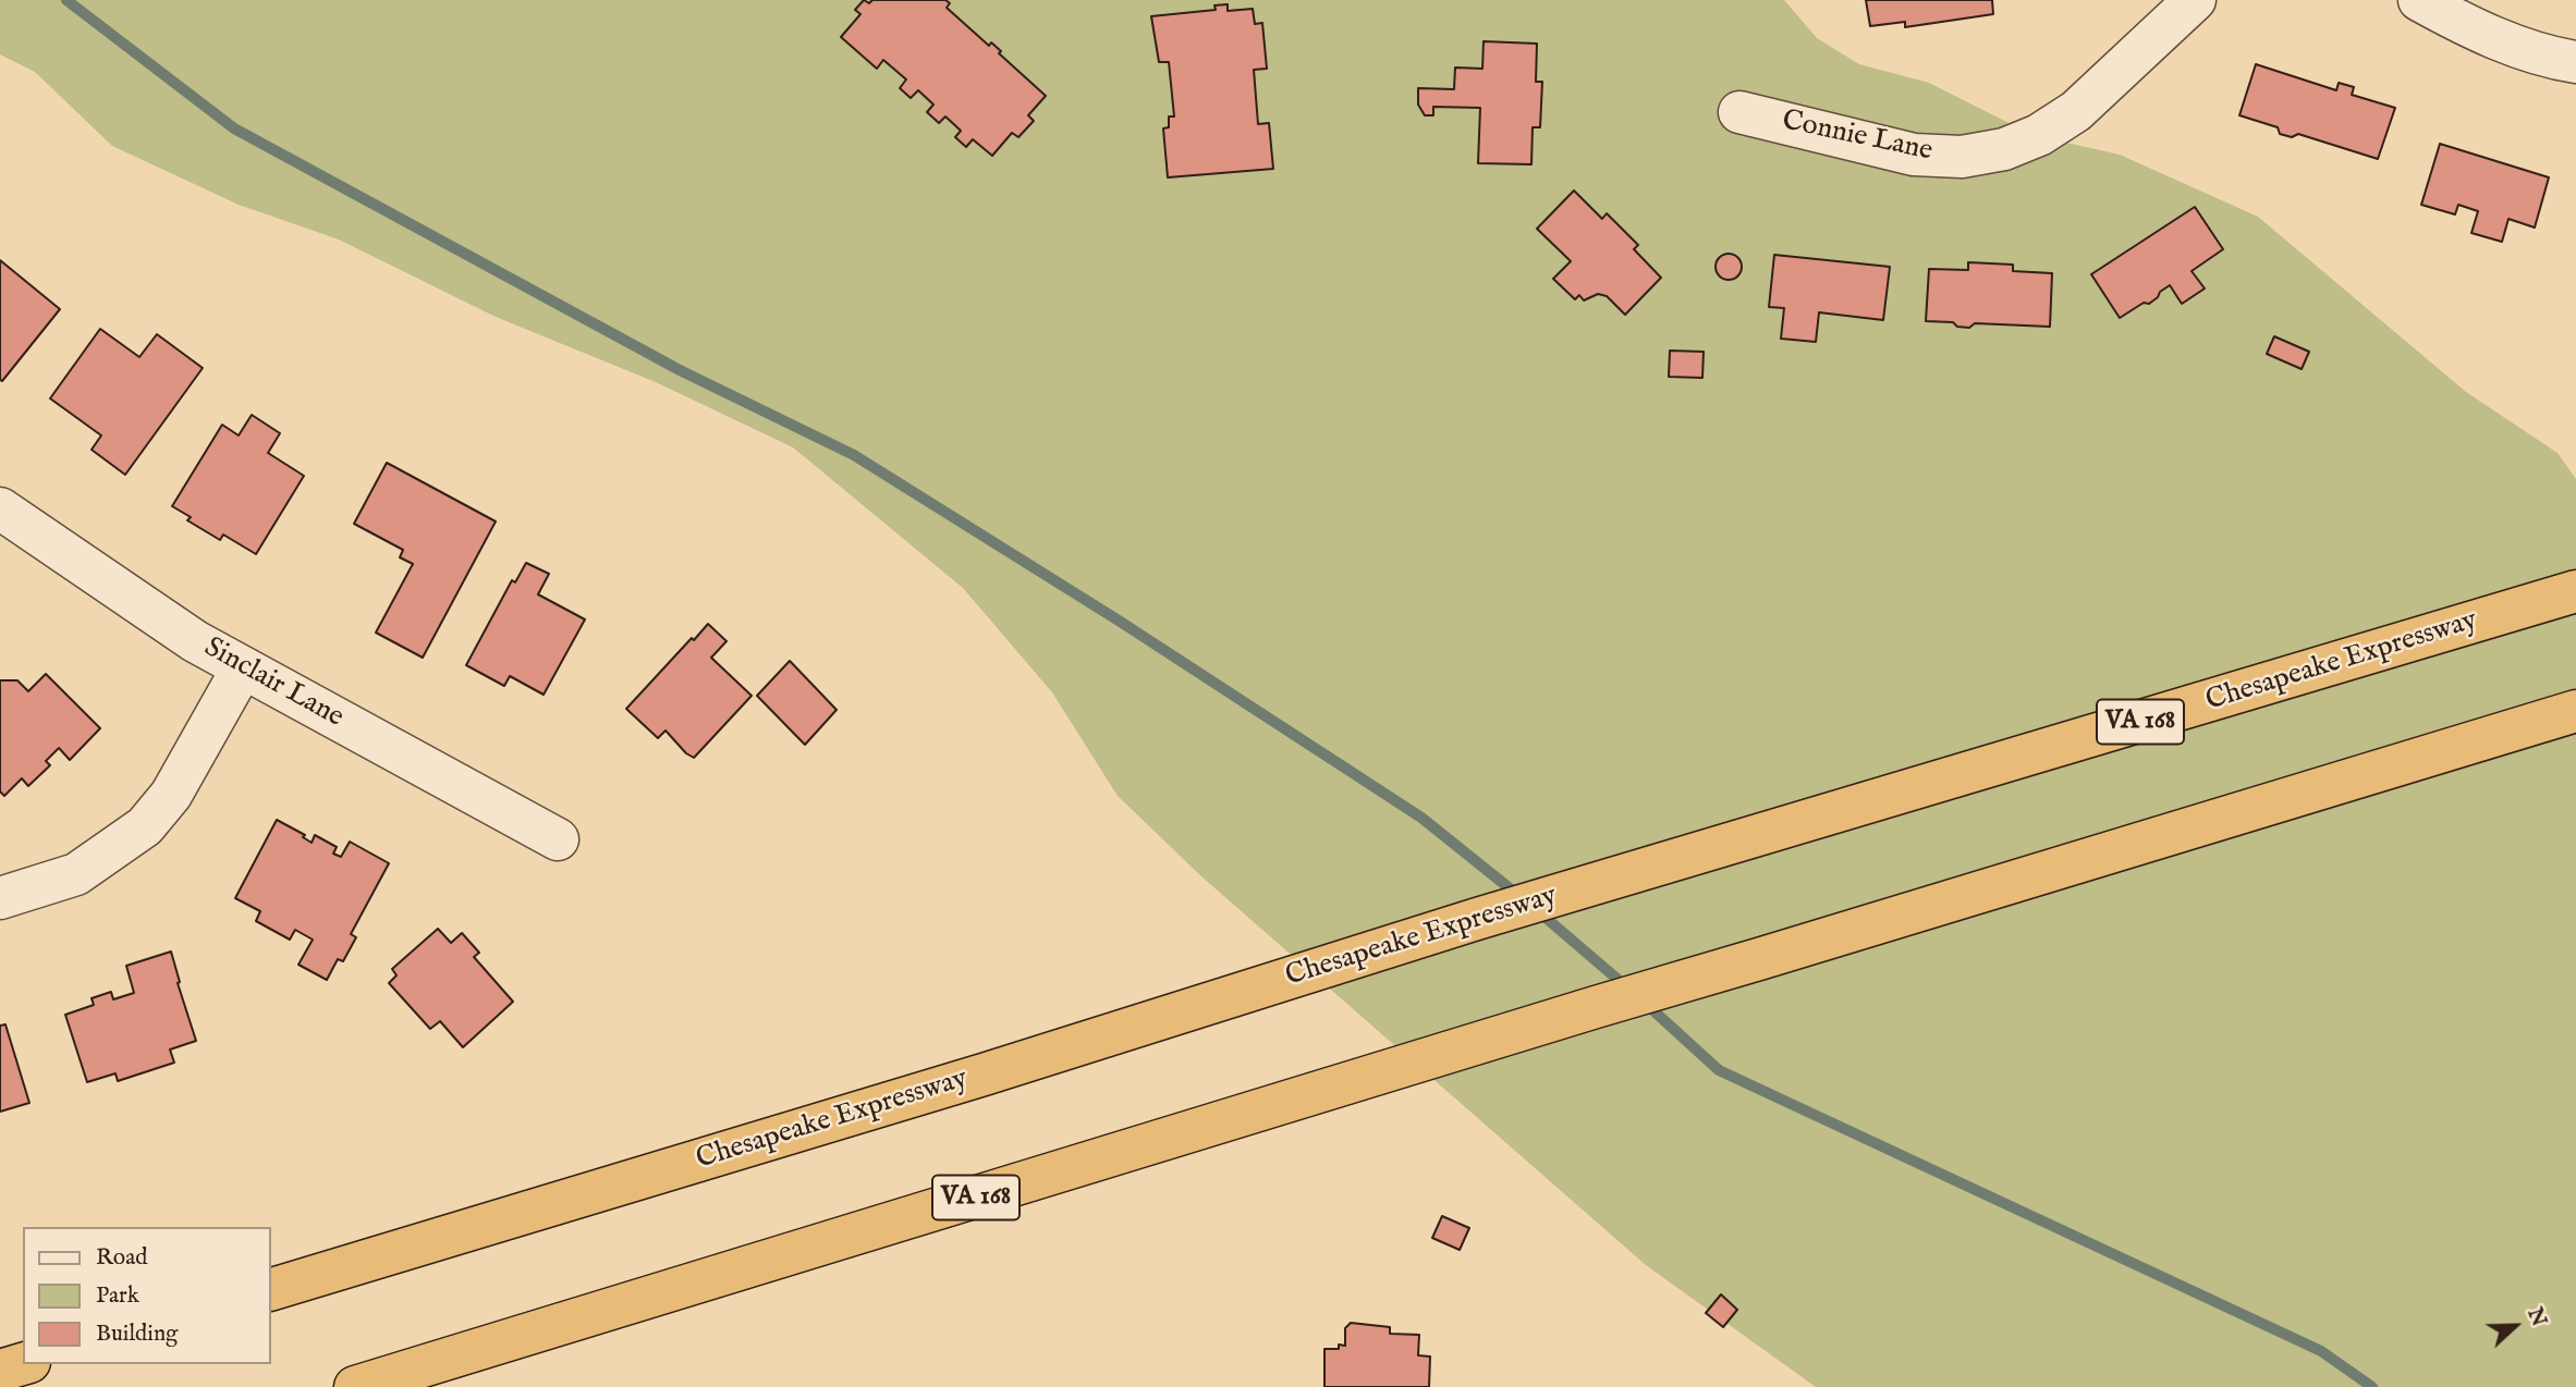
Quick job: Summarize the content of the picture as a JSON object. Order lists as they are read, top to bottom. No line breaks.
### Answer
{"streets":{"highway":["Chesapeake Expressway","VA 168"],"street":["Connie Lane","Sinclair Lane"]},"legend":["Road","Park","Building"],"north":"right"}
